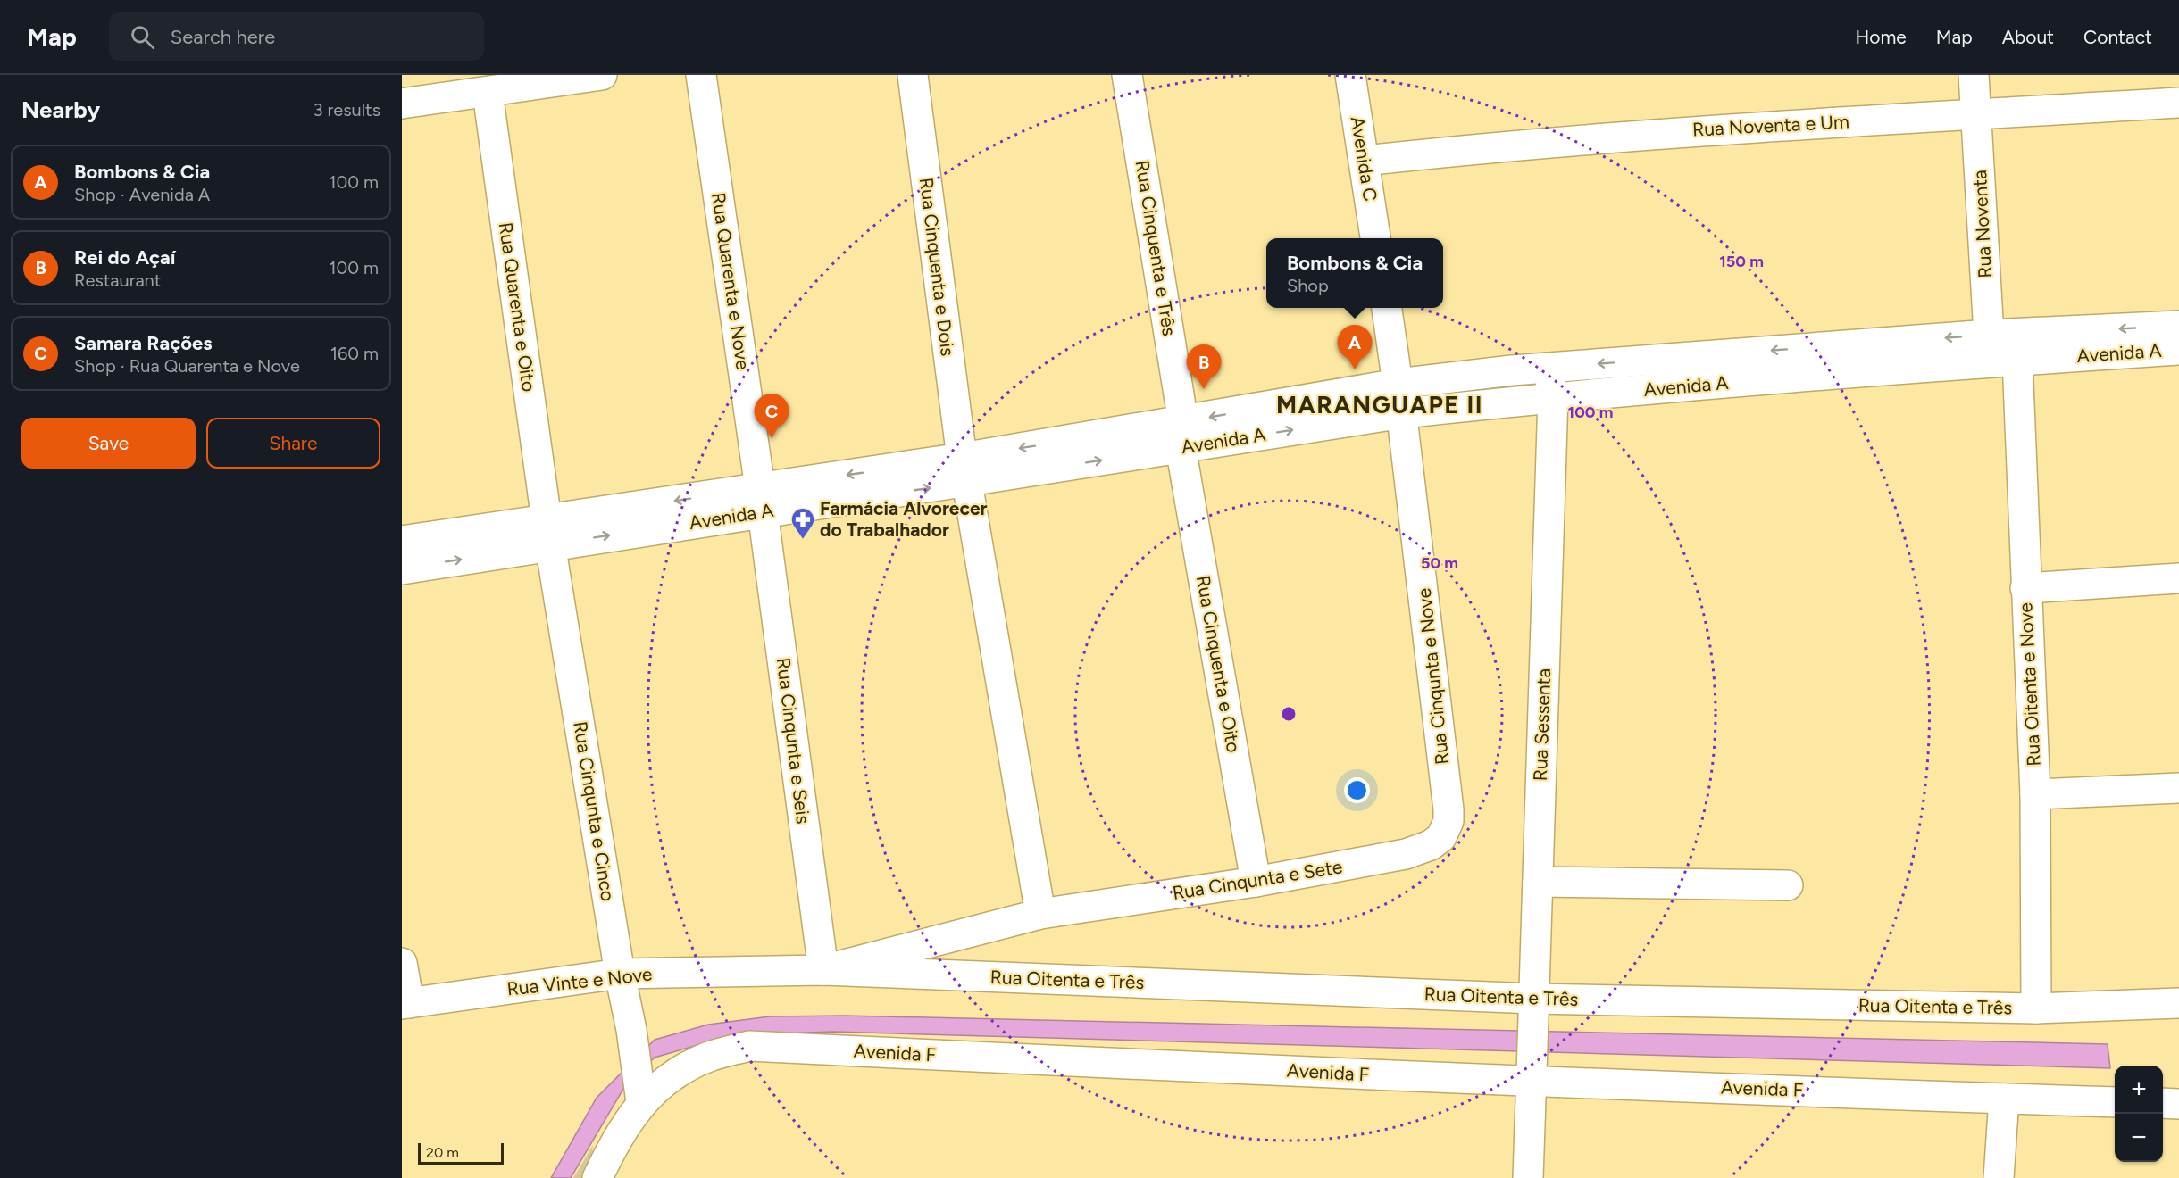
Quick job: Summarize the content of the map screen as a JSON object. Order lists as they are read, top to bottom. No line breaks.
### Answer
{"streets":{"street":["Rua Noventa e Um","Avenida C","Rua Noventa","Rua Cinquenta e Três","Rua Cinquenta e Dois","Rua Quarenta e Nove","Rua Quarenta e Oito","Avenida A","Rua Cinquenta e Oito","Rua Cinqunta e Nove","Rua Oitenta e Nove","Rua Sessenta","Rua Cinqunta e Seis","Rua Cinqunta e Cinco","Rua Cinqunta e Sete","Rua Oitenta e Três","Rua Vinte e Nove","Avenida F"]},"crossings":[["Rua Noventa e Um","Avenida C"],["Rua Noventa e Um","Rua Noventa"],["Rua Noventa","Avenida A"],["Rua Cinquenta e Três","Avenida A"],["Rua Cinquenta e Três","Rua Cinquenta e Oito"],["Rua Cinquenta e Dois","Avenida A"],["Rua Quarenta e Nove","Avenida A"],["Rua Quarenta e Nove","Rua Cinqunta e Seis"],["Rua Quarenta e Oito","Avenida A"],["Rua Quarenta e Oito","Rua Cinqunta e Cinco"],["Avenida A","Rua Cinquenta e Oito"],["Avenida A","Rua Cinqunta e Nove"],["Avenida A","Rua Oitenta e Nove"],["Avenida A","Rua Sessenta"],["Avenida A","Rua Cinqunta e Seis"],["Avenida A","Rua Cinqunta e Cinco"],["Rua Cinquenta e Oito","Rua Cinqunta e Sete"],["Rua Cinqunta e Nove","Rua Cinqunta e Sete"],["Rua Oitenta e Nove","Rua Oitenta e Três"],["Rua Sessenta","Rua Oitenta e Três"],["Rua Sessenta","Avenida F"],["Rua Cinqunta e Seis","Rua Cinqunta e Sete"],["Rua Cinqunta e Seis","Rua Oitenta e Três"],["Rua Cinqunta e Seis","Rua Vinte e Nove"],["Rua Cinqunta e Cinco","Rua Vinte e Nove"],["Rua Cinqunta e Cinco","Avenida F"],["Rua Cinqunta e Sete","Rua Oitenta e Três"],["Rua Cinqunta e Sete","Rua Vinte e Nove"],["Rua Oitenta e Três","Rua Vinte e Nove"]],"districts":["MARANGUAPE II"],"places":{"pharmacy":["Farmácia Alvorecer do Trabalhador"]},"scale_bar":"20 m","page":{"header":"Map","search":"Search here","nav":["Home","Map","About","Contact"],"heading":["Nearby","3 results"],"list":[{"mark":"A","name":"Bombons & Cia","note":"Shop · Avenida A","value":"100 m"},{"mark":"B","name":"Rei do Açaí","note":"Restaurant","value":"100 m"},{"mark":"C","name":"Samara Rações","note":"Shop · Rua Quarenta e Nove","value":"160 m"}],"popup":["Bombons & Cia","Shop"],"pins":["A","B","C"],"buttons":["Save","Share"],"map_buttons":["+","−"],"scale":"20 m"},"rings":["150 m","100 m","50 m"]}
